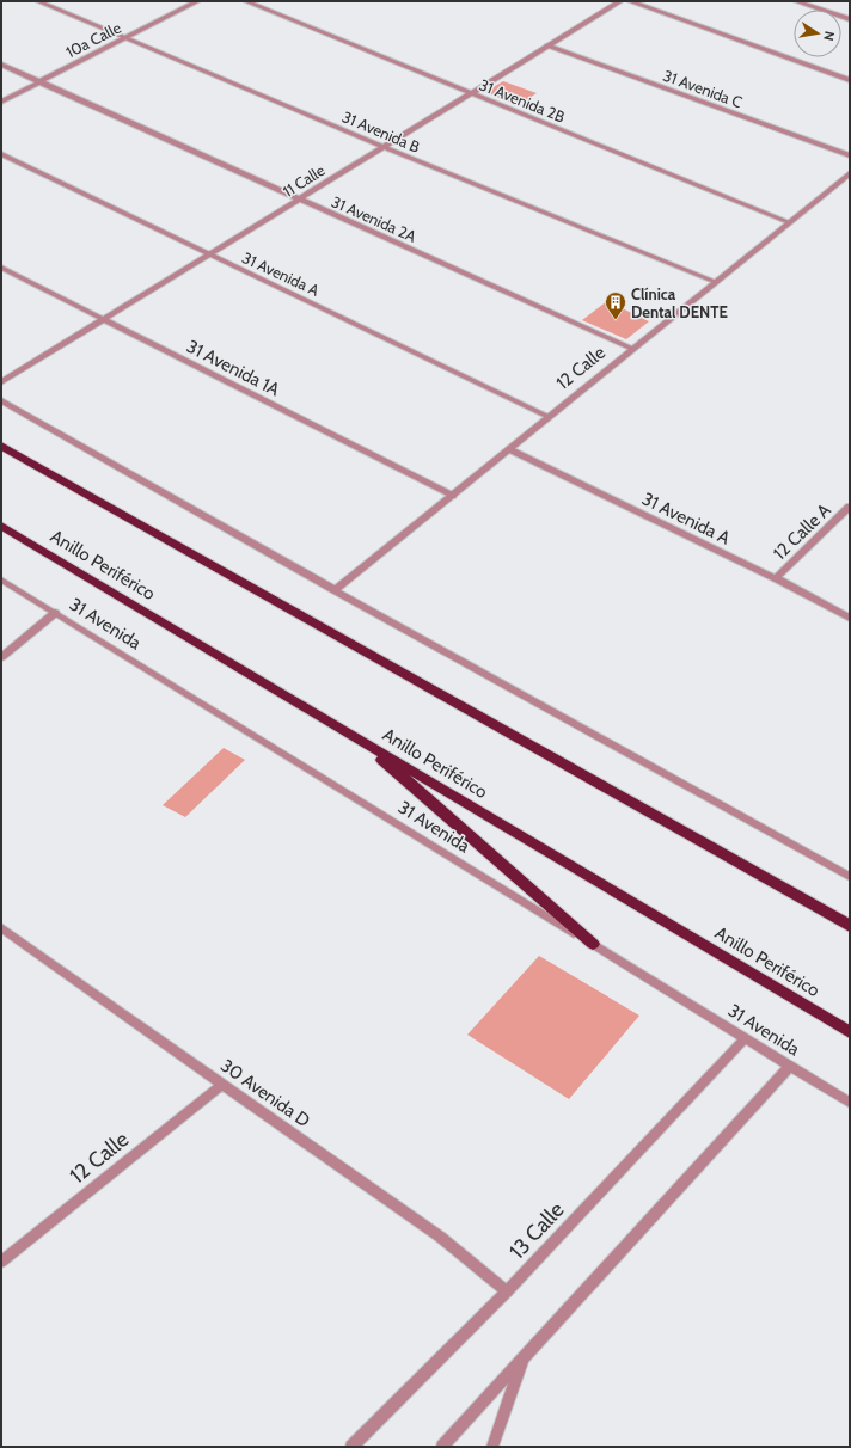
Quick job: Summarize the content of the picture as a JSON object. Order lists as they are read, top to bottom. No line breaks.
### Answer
{"streets":{"highway":["Anillo Periférico"],"street":["10a Calle","31 Avenida C","31 Avenida 2B","31 Avenida B","11 Calle","31 Avenida 2A","31 Avenida A","31 Avenida 1A","12 Calle","12 Calle A","31 Avenida","30 Avenida D","13 Calle"]},"crossings":[["10a Calle","31 Avenida B"],["10a Calle","31 Avenida 2A"],["31 Avenida C","11 Calle"],["31 Avenida 2B","11 Calle"],["31 Avenida 2B","12 Calle"],["31 Avenida B","11 Calle"],["31 Avenida B","12 Calle"],["11 Calle","31 Avenida 2A"],["11 Calle","31 Avenida A"],["11 Calle","31 Avenida 1A"],["31 Avenida 2A","12 Calle"],["31 Avenida A","12 Calle"],["31 Avenida A","12 Calle A"],["31 Avenida 1A","12 Calle"],["12 Calle","30 Avenida D"],["31 Avenida","13 Calle"],["30 Avenida D","13 Calle"]],"places":{"building":["Clínica Dental DENTE"]},"north":"right"}
